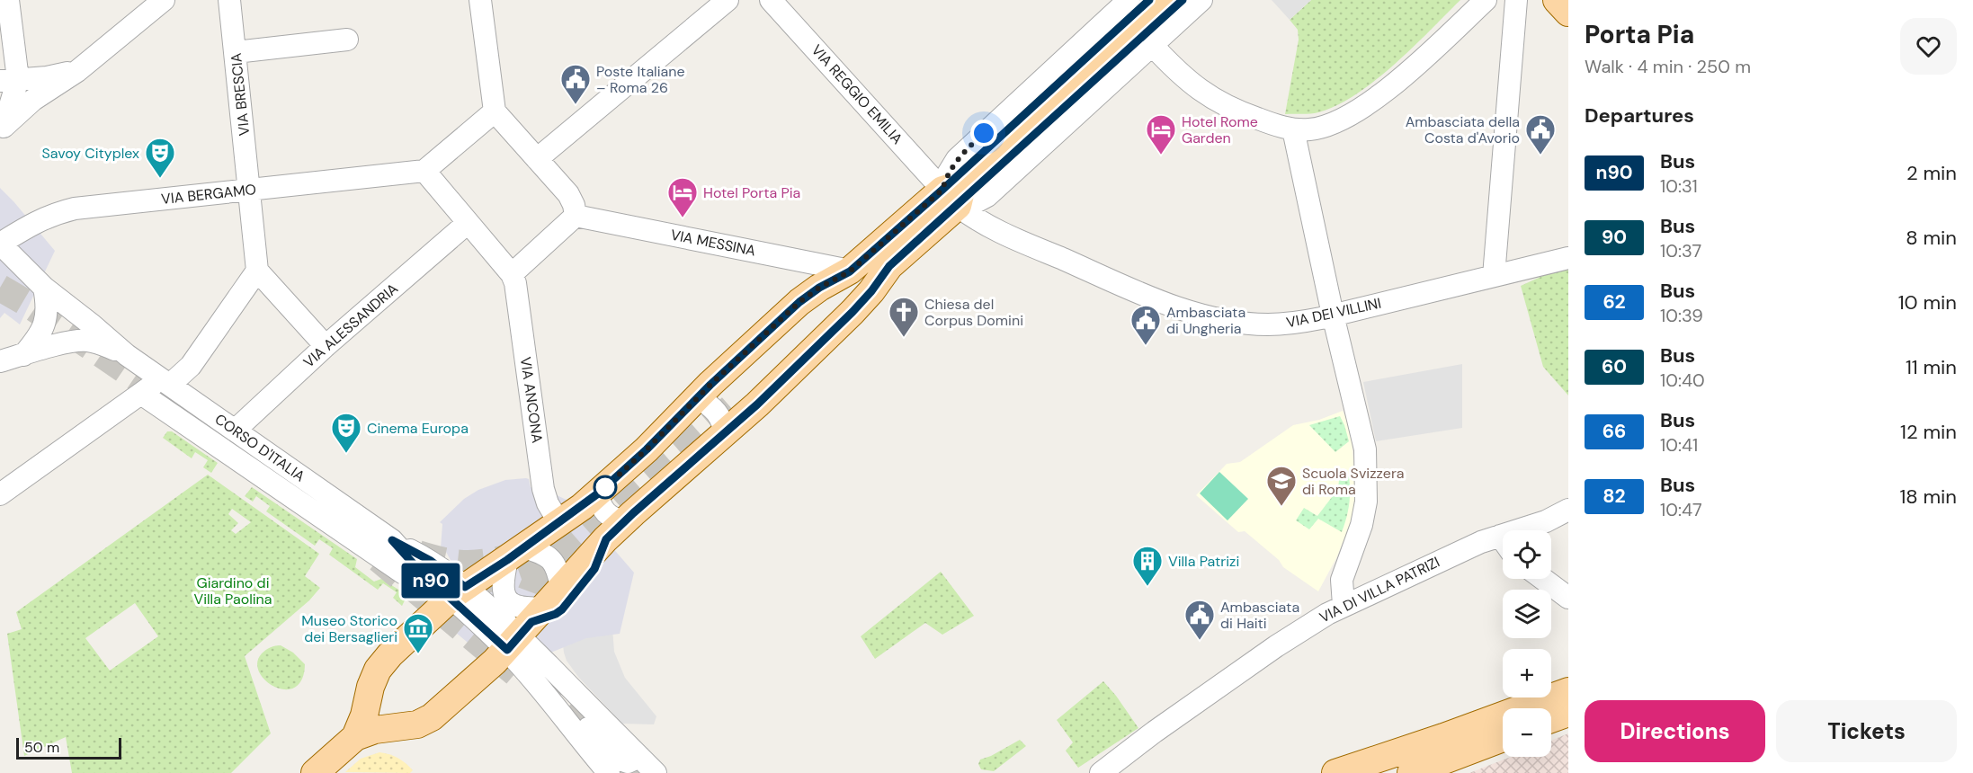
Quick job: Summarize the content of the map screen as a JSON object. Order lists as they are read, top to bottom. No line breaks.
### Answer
{"streets":{"street":["VIA BRESCIA","VIA REGGIO EMILIA","VIA BERGAMO","VIA MESSINA","VIA DEI VILLINI","VIA ALESSANDRIA","VIA ANCONA","CORSO D'ITALIA","VIA DI VILLA PATRIZI"]},"crossings":[["VIA BRESCIA","VIA BERGAMO"],["VIA REGGIO EMILIA","VIA DEI VILLINI"],["VIA BERGAMO","CORSO D'ITALIA"],["VIA ALESSANDRIA","CORSO D'ITALIA"]],"parks":["Giardino di Villa Paolina"],"places":{"public building":["Poste Italiane – Roma 26","Ambasciata della Costa d'Avorio","Ambasciata di Ungheria","Ambasciata di Haiti"],"hotel":["Hotel Rome Garden","Hotel Porta Pia"],"theatre":["Savoy Cityplex","Cinema Europa"],"church":["Chiesa del Corpus Domini"],"school or university":["Scuola Svizzera di Roma"],"building":["Villa Patrizi"],"museum":["Museo Storico dei Bersaglieri"]},"lines":["bus line n90"],"scale_bar":"50 m","page":{"on_map":"n90","heading":[["Porta Pia","Walk · 4 min · 250 m"],"Departures"],"list":[{"mark":"n90","name":"Bus","note":"10:31","value":"2 min"},{"mark":"90","name":"Bus","note":"10:37","value":"8 min"},{"mark":"62","name":"Bus","note":"10:39","value":"10 min"},{"mark":"60","name":"Bus","note":"10:40","value":"11 min"},{"mark":"66","name":"Bus","note":"10:41","value":"12 min"},{"mark":"82","name":"Bus","note":"10:47","value":"18 min"}],"map_buttons":["+","−"],"buttons":["Directions","Tickets"],"scale":"50 m"}}
